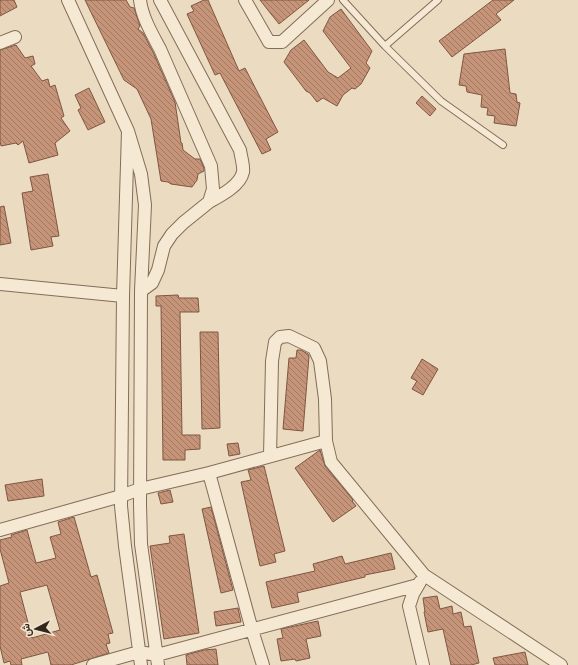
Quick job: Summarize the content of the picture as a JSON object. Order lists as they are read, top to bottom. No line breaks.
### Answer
{"north":"left"}
